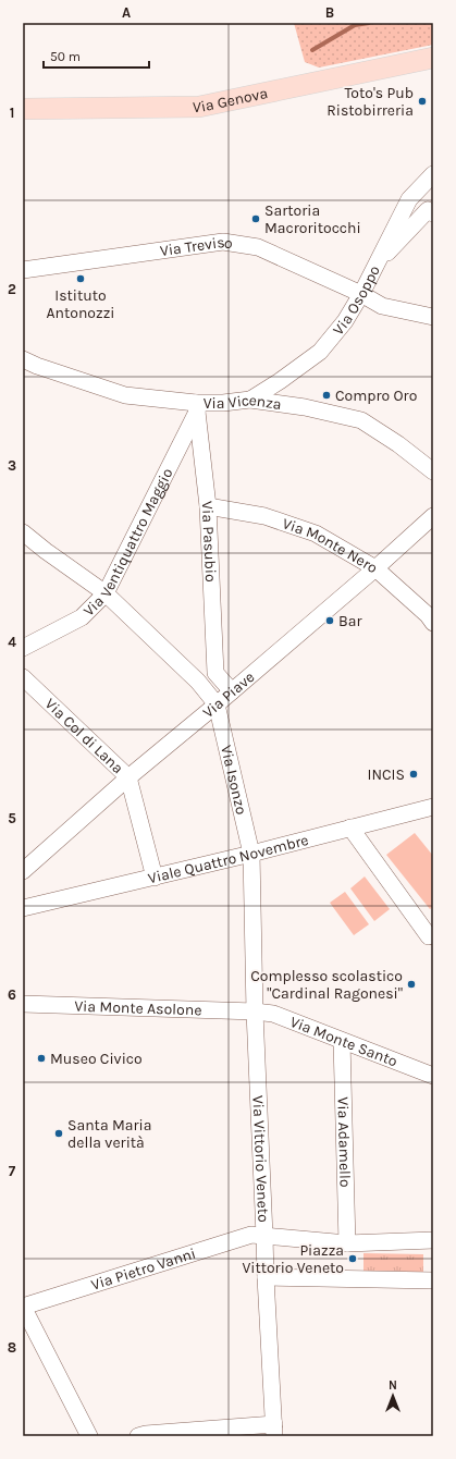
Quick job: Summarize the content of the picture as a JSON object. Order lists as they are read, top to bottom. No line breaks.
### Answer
{"streets":{"main road":["Via Genova"],"street":["Via Treviso","Via Osoppo","Via Vicenza","Via Ventiquattro Maggio","Via Pasubio","Via Monte Nero","Via Piave","Via Col di Lana","Via Isonzo","Viale Quattro Novembre","Via Monte Asolone","Via Monte Santo","Via Adamello","Via Vittorio Veneto","Via Pietro Vanni"]},"crossings":[["Via Treviso","Via Osoppo"],["Via Osoppo","Via Vicenza"],["Via Vicenza","Via Ventiquattro Maggio"],["Via Vicenza","Via Pasubio"],["Via Ventiquattro Maggio","Via Pasubio"],["Via Ventiquattro Maggio","Via Isonzo"],["Via Pasubio","Via Monte Nero"],["Via Monte Nero","Via Piave"],["Via Piave","Via Col di Lana"],["Via Piave","Via Isonzo"],["Via Col di Lana","Viale Quattro Novembre"],["Via Isonzo","Viale Quattro Novembre"],["Via Isonzo","Via Monte Asolone"],["Via Isonzo","Via Monte Santo"],["Via Isonzo","Via Vittorio Veneto"],["Via Monte Asolone","Via Monte Santo"],["Via Monte Asolone","Via Vittorio Veneto"],["Via Monte Santo","Via Adamello"],["Via Monte Santo","Via Vittorio Veneto"],["Via Vittorio Veneto","Via Pietro Vanni"]],"places":["Toto's Pub Ristobirreria","Sartoria Macroritocchi","Istituto Antonozzi","Compro Oro","Bar","INCIS","Complesso scolastico \"Cardinal Ragonesi\"","Museo Civico","Santa Maria della verità","Piazza Vittorio Veneto"],"scale_bar":"50 m","north":"top","grid":{"columns":["A","B"],"rows":["1","2","3","4","5","6","7","8"]}}
